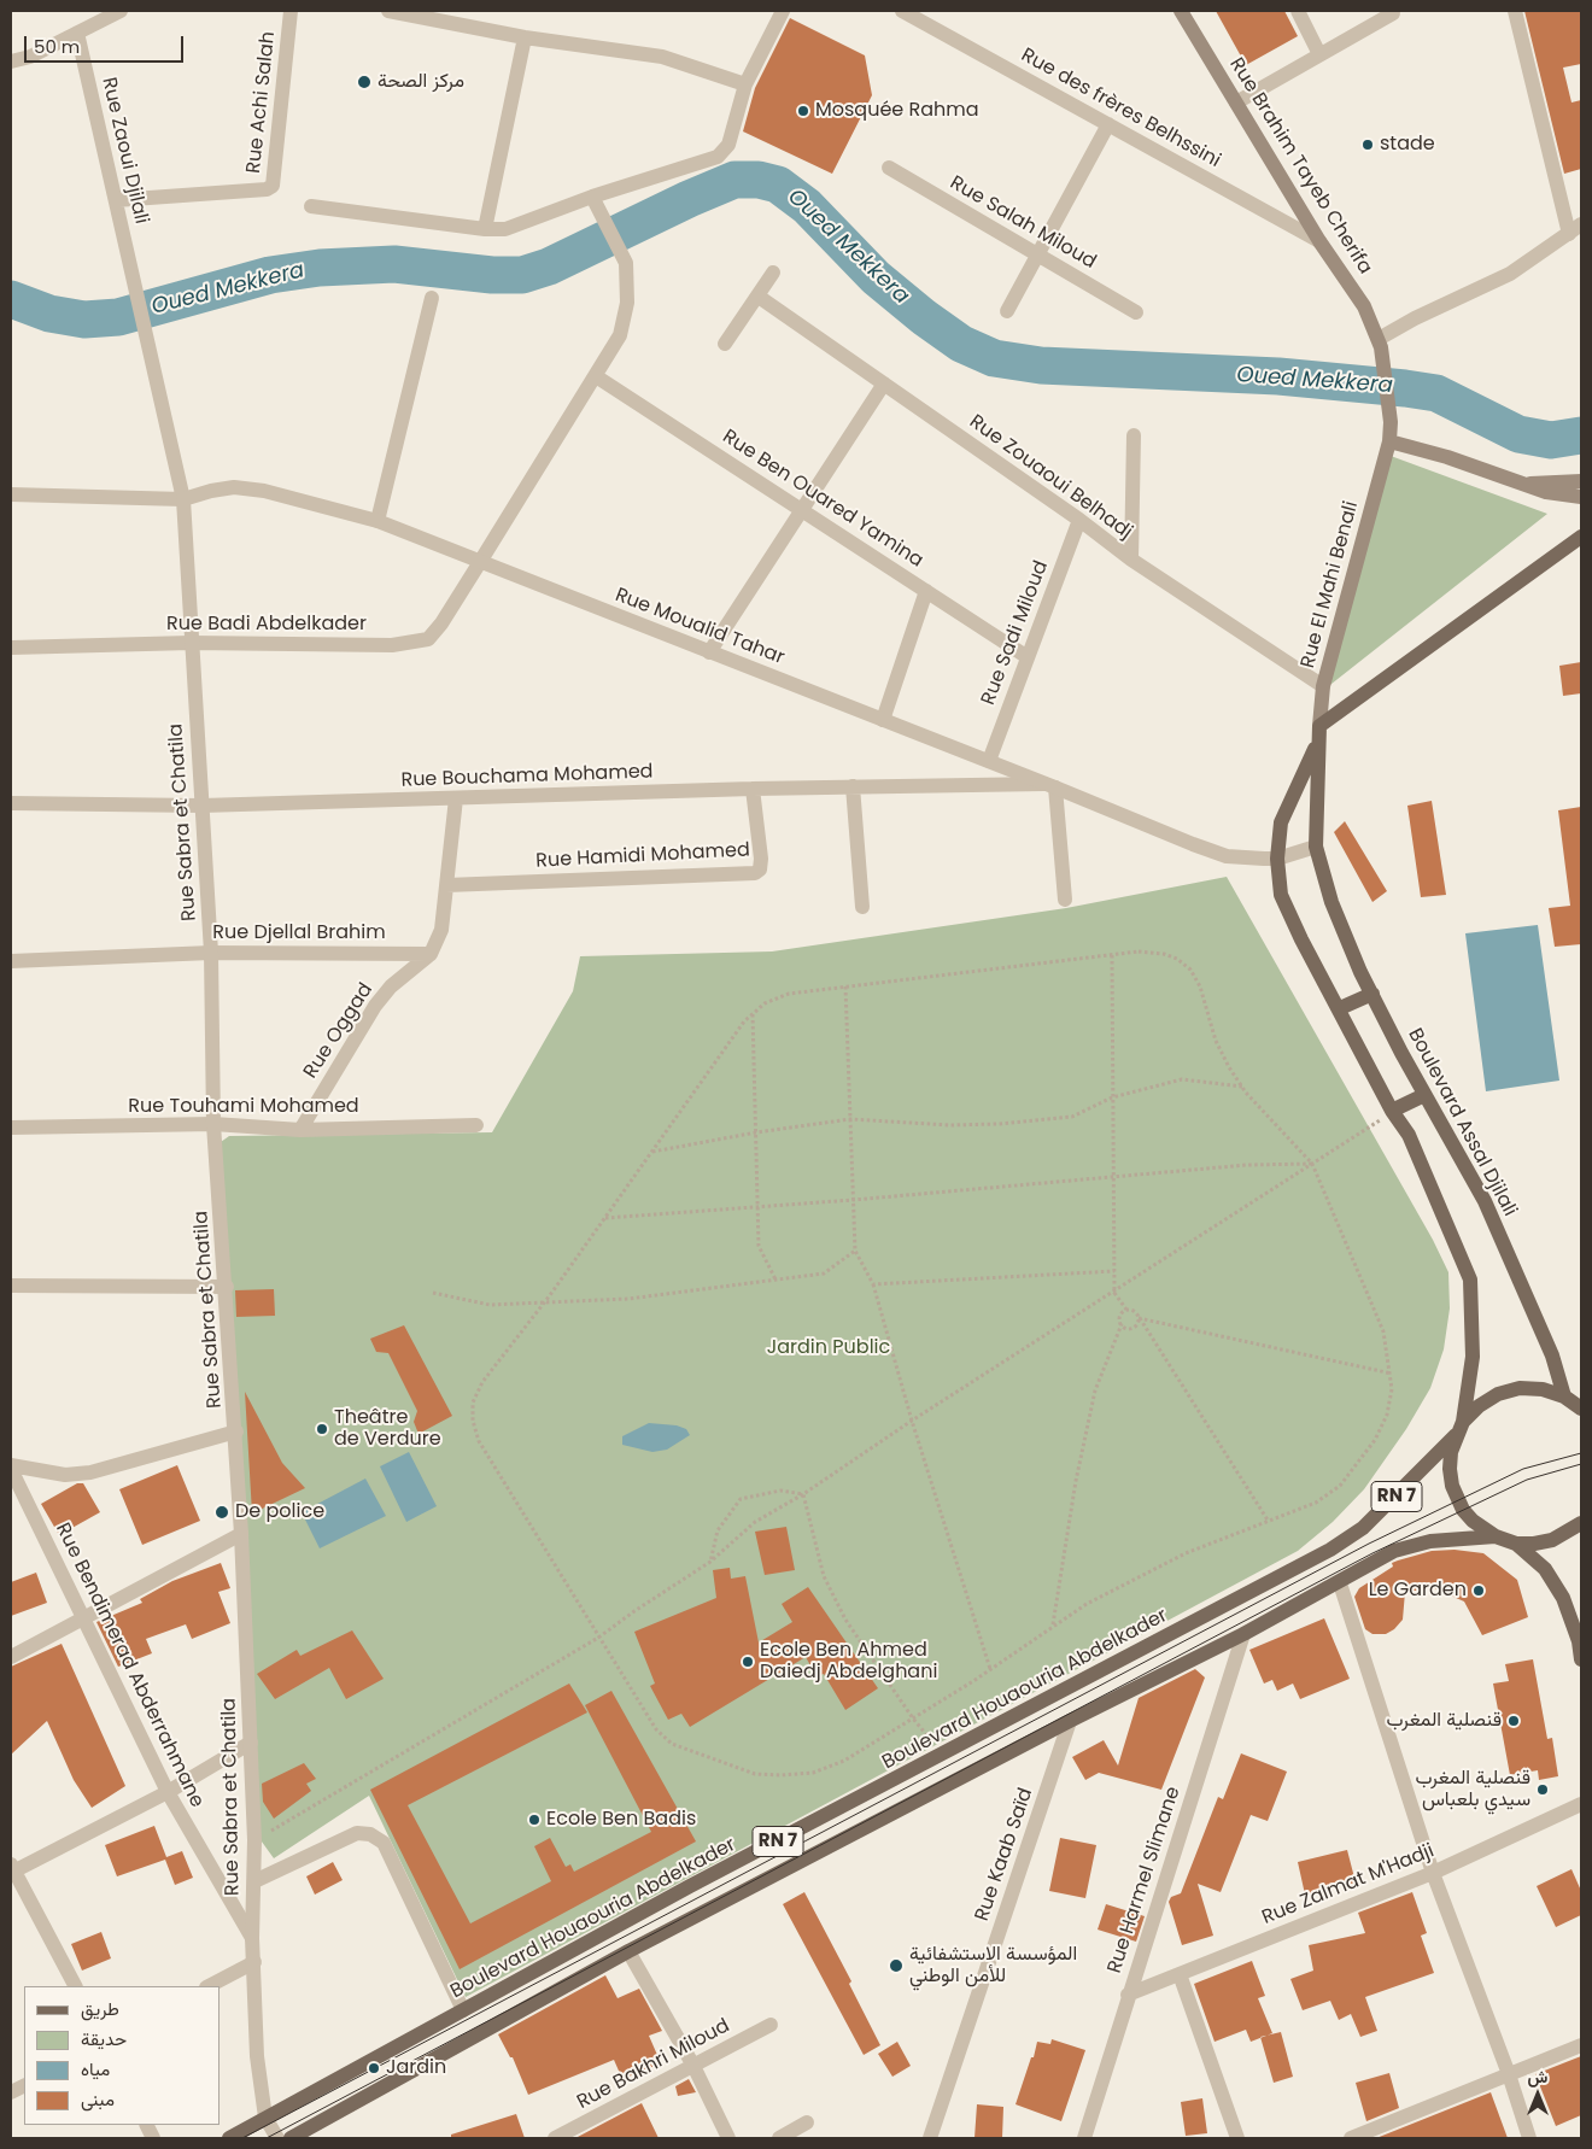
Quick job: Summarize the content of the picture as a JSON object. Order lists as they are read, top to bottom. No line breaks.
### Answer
{"streets":{"main road":["Rue Brahim Tayeb Cherifa","Rue El Mahi Benali","Boulevard Assal Djilali","RN 7","Boulevard Houaouria Abdelkader"],"street":["Rue Achi Salah","Rue des frères Belhssini","Rue Zaoui Djilali","Rue Salah Miloud","Rue Zouaoui Belhadj","Rue Ben Ouared Yamina","Rue Badi Abdelkader","Rue Moualid Tahar","Rue Sadi Miloud","Rue Bouchama Mohamed","Rue Sabra et Chatila","Rue Hamidi Mohamed","Rue Djellal Brahim","Rue Oggad","Rue Touhami Mohamed","Rue Bendimerad Abderrahmane","Rue Kaab Saïd","Rue Harmel Slimane","Rue Zalmat M'Hadji","Rue Bakhri Miloud"]},"crossings":[["Rue Achi Salah","Rue Zaoui Djilali"],["Rue des frères Belhssini","Rue Brahim Tayeb Cherifa"],["Rue Zaoui Djilali","Rue Moualid Tahar"],["Rue Zaoui Djilali","Rue Sabra et Chatila"],["Rue Brahim Tayeb Cherifa","Rue El Mahi Benali"],["Rue Zouaoui Belhadj","Rue El Mahi Benali"],["Rue Zouaoui Belhadj","Rue Sadi Miloud"],["Rue Ben Ouared Yamina","Rue Sadi Miloud"],["Rue El Mahi Benali","Boulevard Assal Djilali"],["Rue Badi Abdelkader","Rue Moualid Tahar"],["Rue Badi Abdelkader","Rue Sabra et Chatila"],["Rue Moualid Tahar","Rue Sadi Miloud"],["Rue Moualid Tahar","Rue Bouchama Mohamed"],["Rue Moualid Tahar","Rue Sabra et Chatila"],["Rue Bouchama Mohamed","Rue Sabra et Chatila"],["Rue Bouchama Mohamed","Rue Hamidi Mohamed"],["Rue Sabra et Chatila","Rue Djellal Brahim"],["Rue Sabra et Chatila","Rue Touhami Mohamed"],["Rue Sabra et Chatila","Rue Bendimerad Abderrahmane"],["Rue Sabra et Chatila","Boulevard Houaouria Abdelkader"],["Rue Djellal Brahim","Rue Oggad"],["Rue Oggad","Rue Touhami Mohamed"],["RN 7","Rue Kaab Saïd"],["RN 7","Rue Harmel Slimane"],["Rue Harmel Slimane","Rue Zalmat M'Hadji"]],"water":["Oued Mekkera"],"parks":["Jardin Public"],"places":["مركز الصحة","Mosquée Rahma","stade","Theâtre de Verdure","De police","Le Garden","Ecole Ben Ahmed Daiedj Abdelghani","قنصلية المغرب","قنصلية المغرب سيدي بلعباس","Ecole Ben Badis","المؤسسة الاستشفائية للأمن الوطني","Jardin"],"legend":["طريق","حديقة","مياه","مبنى"],"scale_bar":"50 m","north":"top"}
